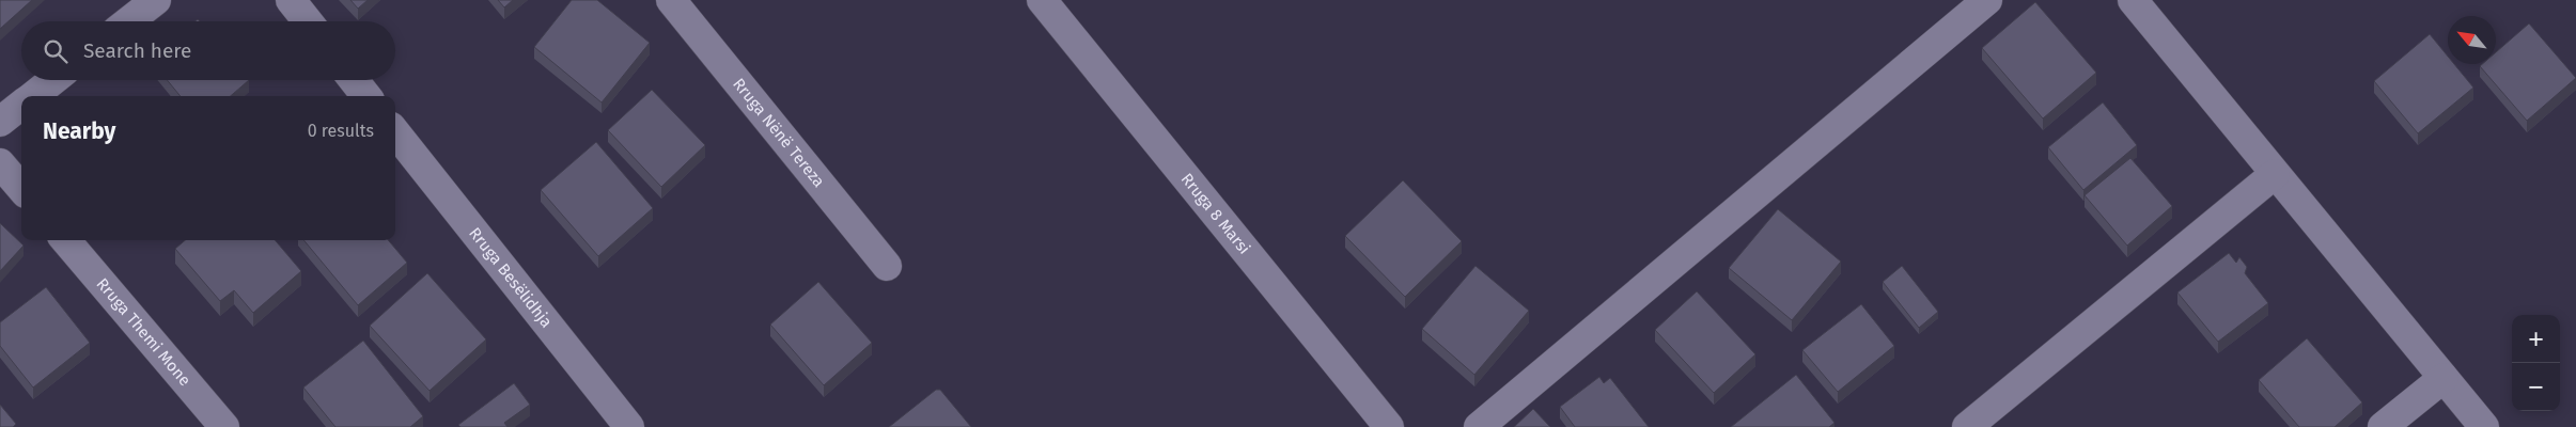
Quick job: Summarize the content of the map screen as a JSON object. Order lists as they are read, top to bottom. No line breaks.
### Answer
{"streets":{"street":["Rruga Nënë Tereza","Rruga 8 Marsi","Rruga Besëlidhja","Rruga Themi Mone"]},"north":"top left","page":{"search":"Search here","heading":["Nearby","0 results"],"map_buttons":["+","−"]}}
